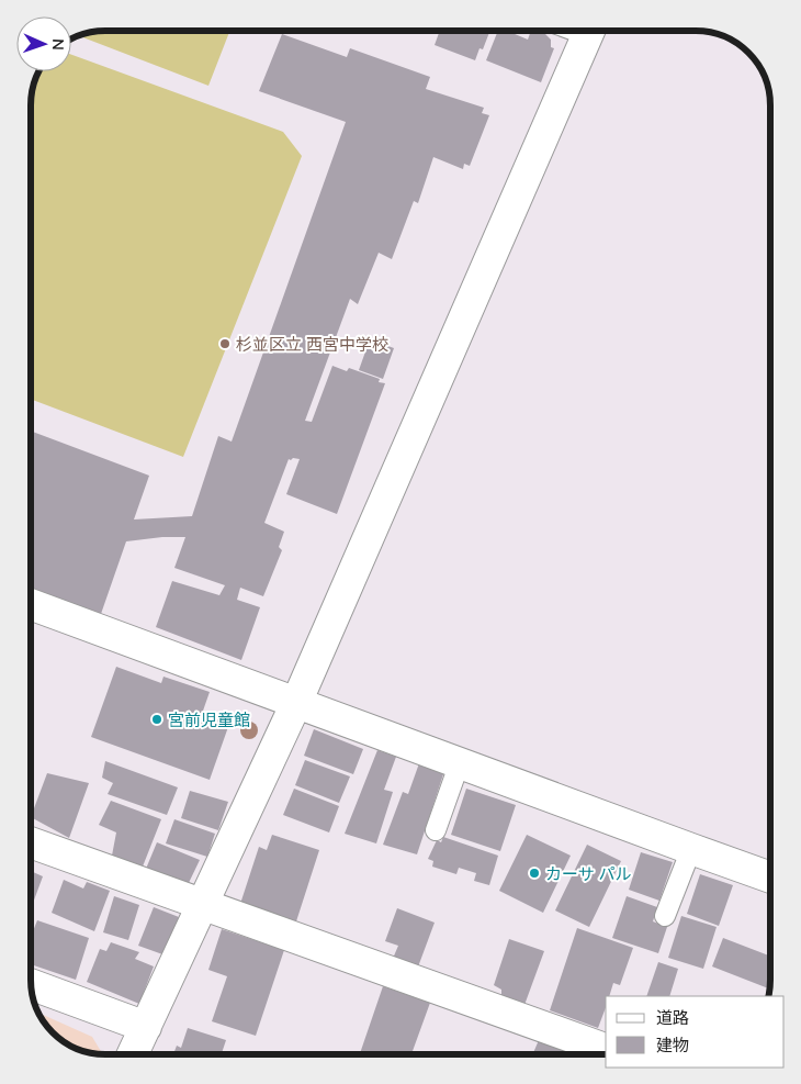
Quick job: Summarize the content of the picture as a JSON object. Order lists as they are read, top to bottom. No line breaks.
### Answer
{"places":["杉並区立 西宮中学校","宮前児童館","カーサ パル"],"legend":["道路","建物"],"north":"right"}
